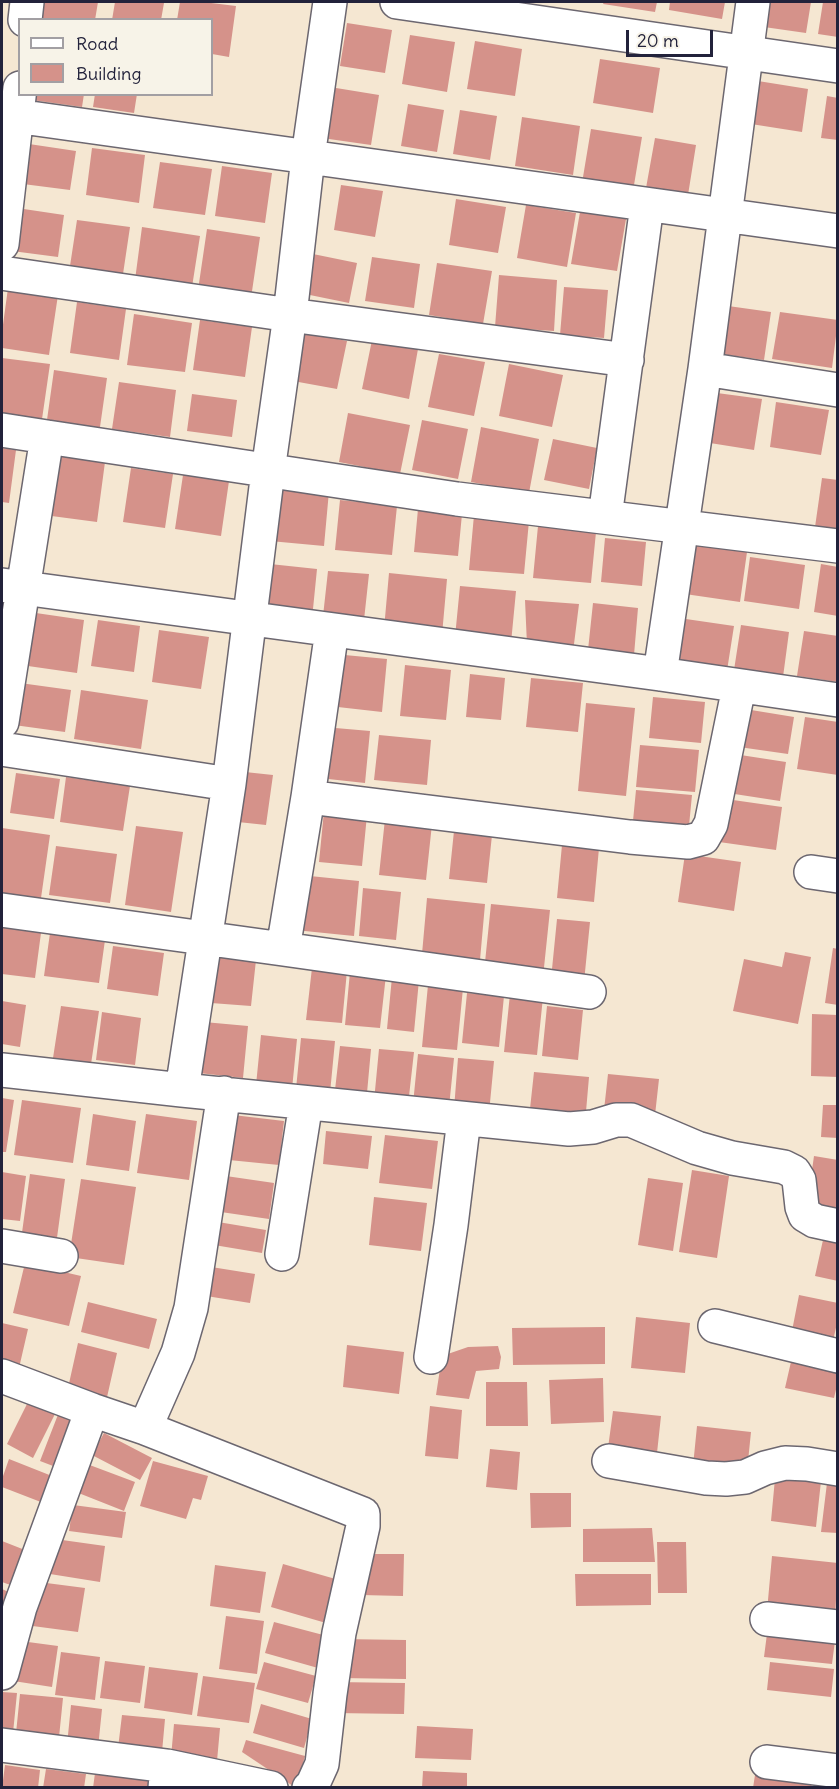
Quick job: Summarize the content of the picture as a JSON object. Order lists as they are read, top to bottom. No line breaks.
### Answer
{"legend":["Road","Building"],"scale_bar":"20 m"}
